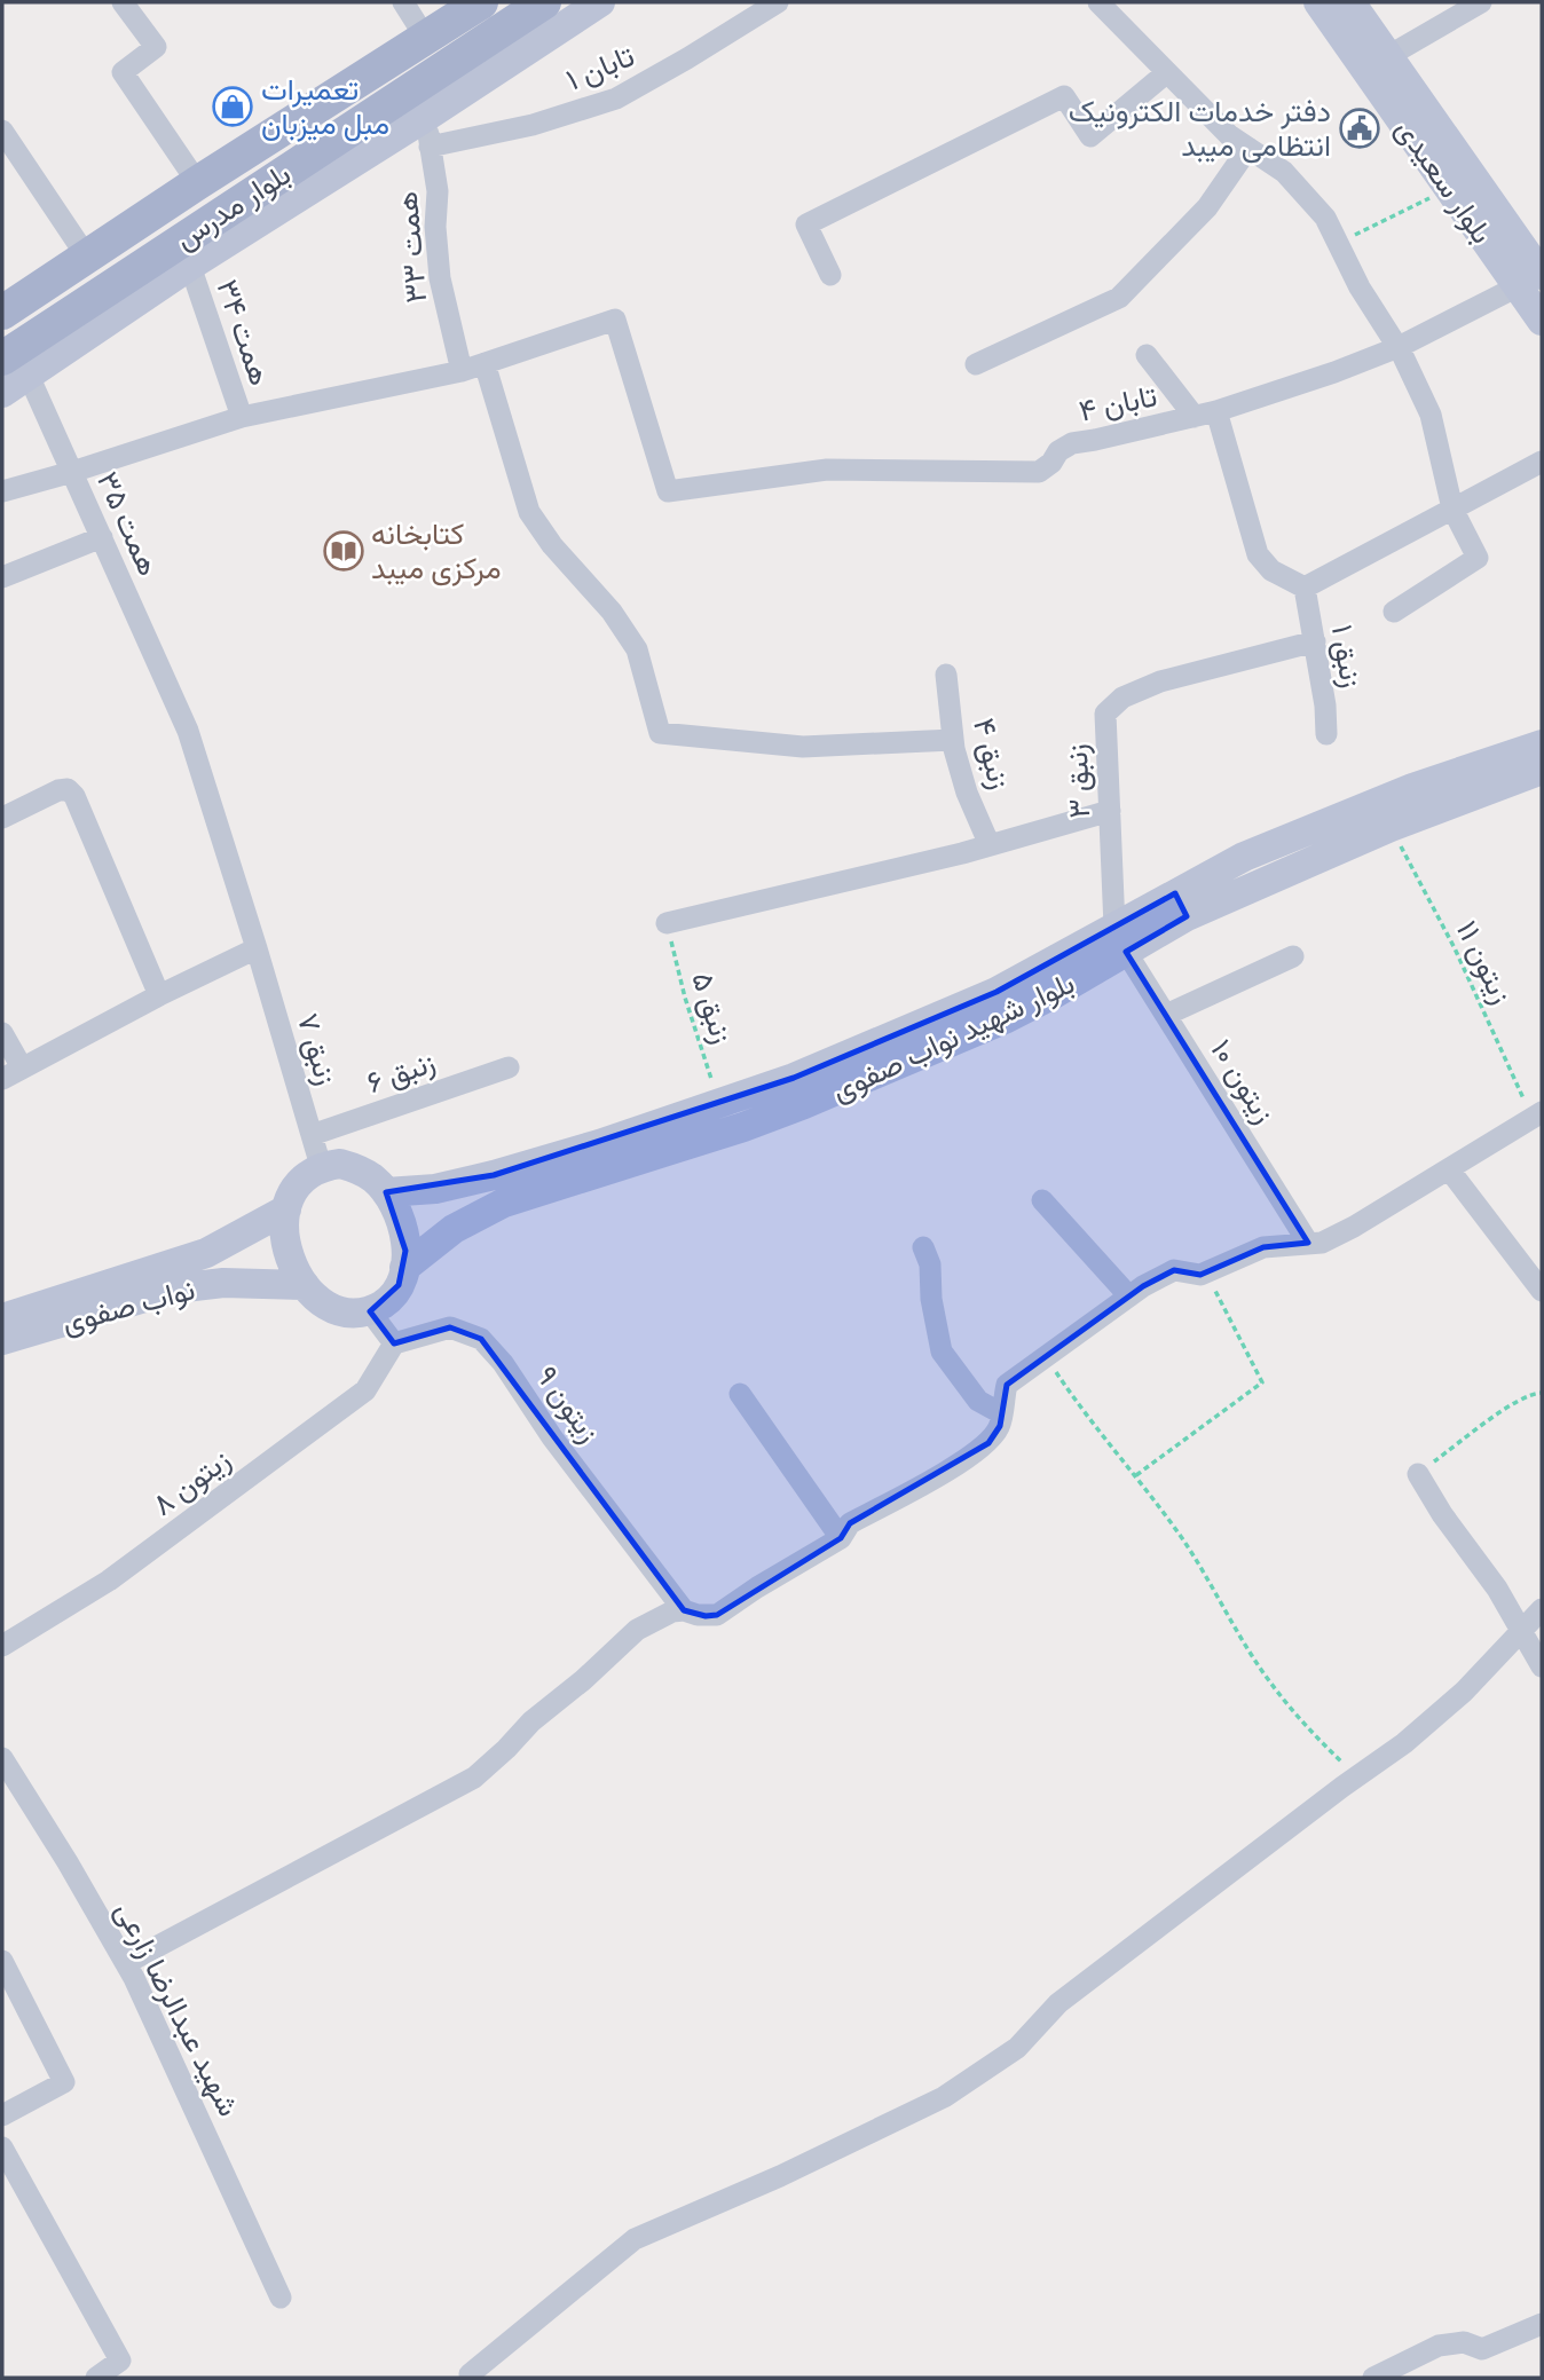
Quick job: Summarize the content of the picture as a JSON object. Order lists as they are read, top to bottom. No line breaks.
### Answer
{"streets":{"main road":["بلوار سعیدی","بلوار مدرس","بلوار شهید نواب صفوی","نواب صفوی"],"street":["تابان ۱","همت ۳۳","همت ۳۴","تابان ۴","همت ۳۵","زنبق ۱","زنبق ۴","زنبق ۳","زنبق ۷","زنبق ۶","زیتون ۱۰","زیتون ۹","زیتون ۸","شهید عبدالرضا زارعی"],"path":["زیتون ۱۱","زنبق ۵"]},"crossings":[["تابان ۱","بلوار مدرس"],["تابان ۱","همت ۳۳"],["بلوار سعیدی","تابان ۴"],["بلوار مدرس","همت ۳۳"],["بلوار مدرس","همت ۳۵"],["همت ۳۵","زنبق ۷"],["زنبق ۱","زنبق ۳"],["زنبق ۳","بلوار شهید نواب صفوی"],["زنبق ۳","زیتون ۱۰"],["زیتون ۱۱","بلوار شهید نواب صفوی"],["زنبق ۵","بلوار شهید نواب صفوی"],["بلوار شهید نواب صفوی","زنبق ۷"],["بلوار شهید نواب صفوی","زیتون ۱۰"],["بلوار شهید نواب صفوی","نواب صفوی"],["زنبق ۷","زنبق ۶"],["زنبق ۷","نواب صفوی"],["زیتون ۹","زیتون ۸"]],"places":{"shop":["تعمیرات مبل میزبان"],"public building":["دفتر خدمات الکترونیک انتظامی میبد"],"library":["کتابخانه مرکزی میبد"]}}
